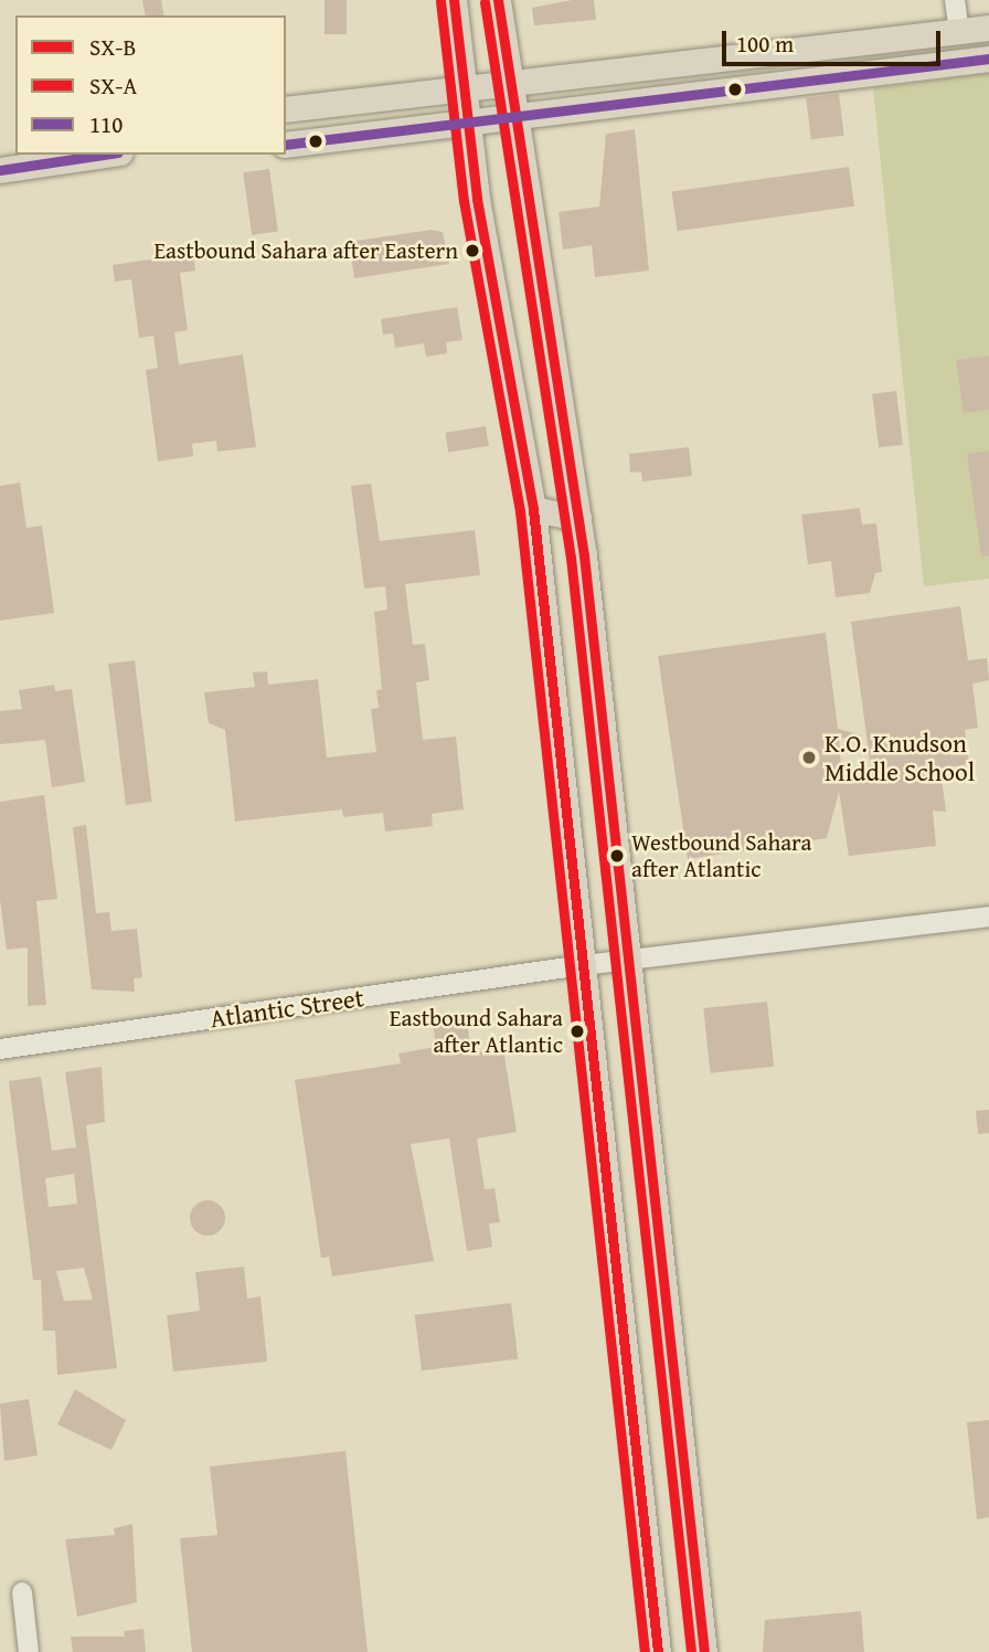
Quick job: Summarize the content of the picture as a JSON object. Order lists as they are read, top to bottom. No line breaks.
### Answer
{"streets":{"street":["Atlantic Street"]},"places":["Eastbound Sahara after Eastern","K.O. Knudson Middle School","Westbound Sahara after Atlantic","Eastbound Sahara after Atlantic"],"lines":["transit line SX-B","transit line SX-A","transit line 110"],"legend":["SX-B","SX-A","110"],"scale_bar":"100 m"}
